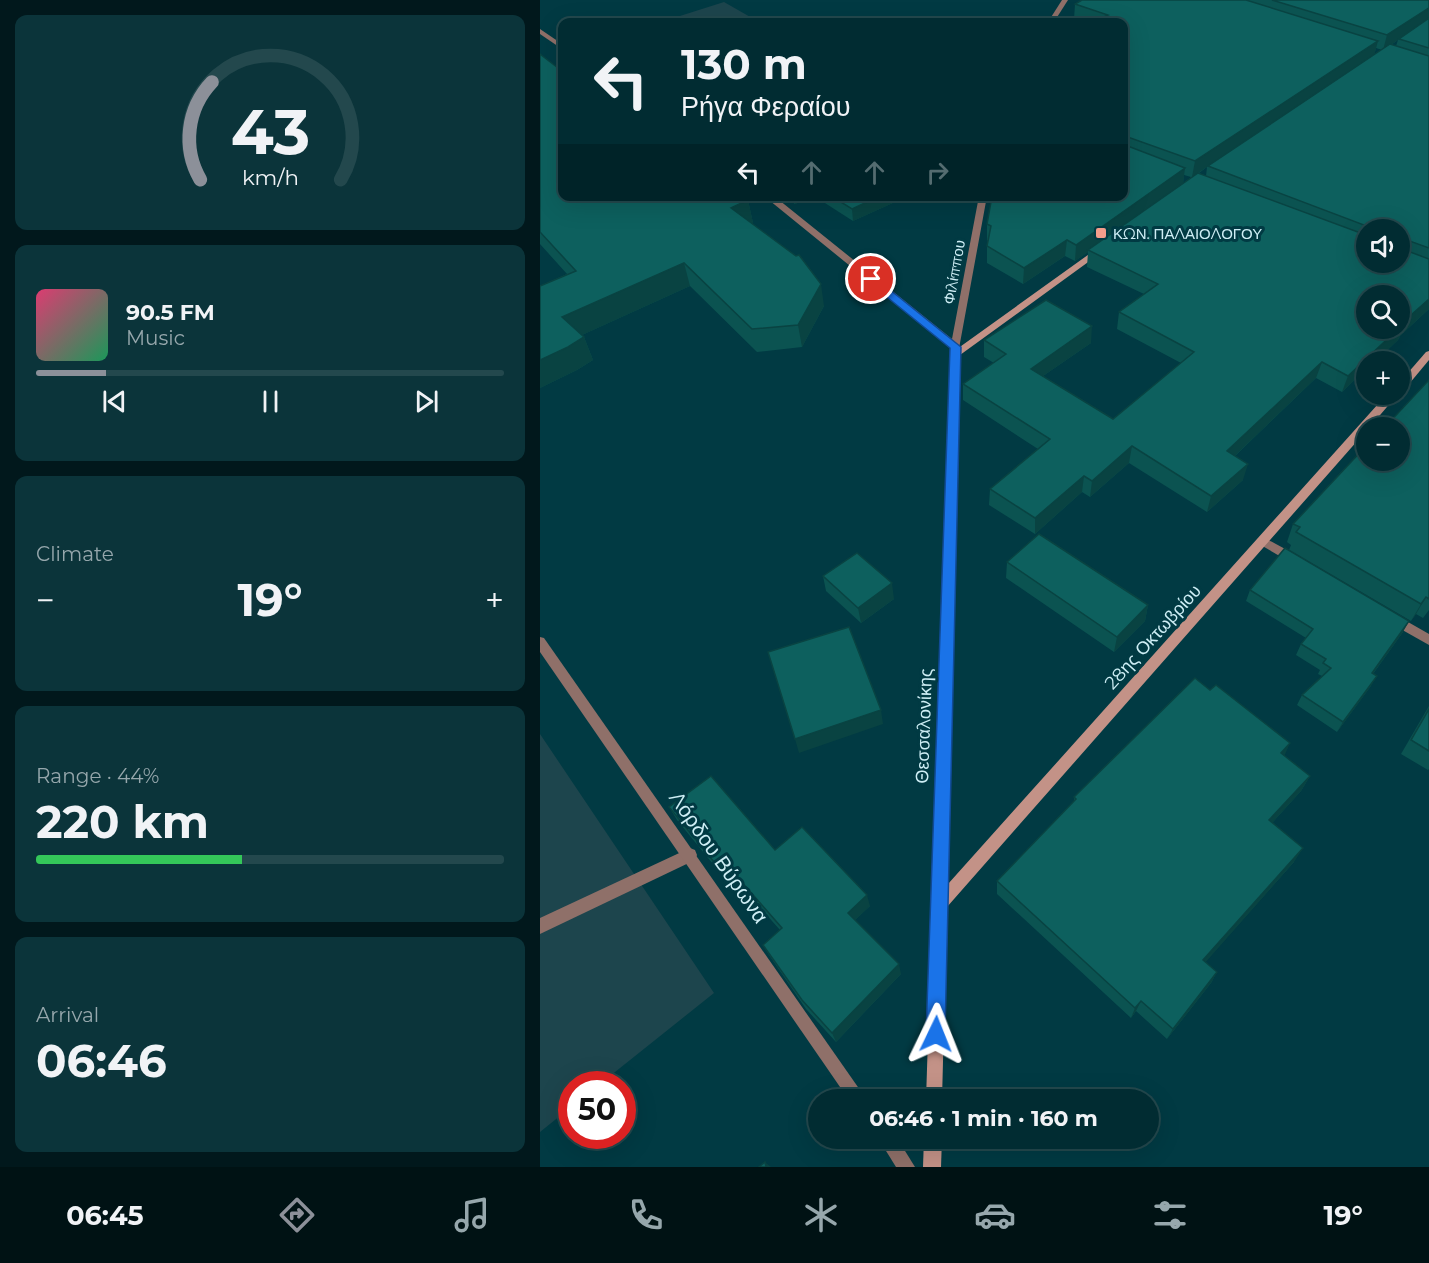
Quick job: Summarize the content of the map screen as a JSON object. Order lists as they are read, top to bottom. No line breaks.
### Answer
{"streets":{"main road":["28ης Οκτωβρίου","Θεσσαλονίκης"],"street":["Φιλίππου","Λόρδου Βύρωνα"]},"crossings":[["Φιλίππου","Θεσσαλονίκης"],["28ης Οκτωβρίου","Θεσσαλονίκης"]],"places":{"transit":["ΚΩΝ. ΠΑΛΑΙΟΛΟΓΟΥ"]},"page":{"turn":["130 m","Ρήγα Φεραίου"],"map_buttons":["+","−"],"song":["90.5 FM","Music"],"tile":["Climate",["Range · 44%","220 km"],["Arrival","06:46"]],"heat":["−","19°","+"],"limit":"50","trip":"06:46 · 1 min · 160 m","tabs":["06:45","19°"],"gauge":["43","km/h"]}}
